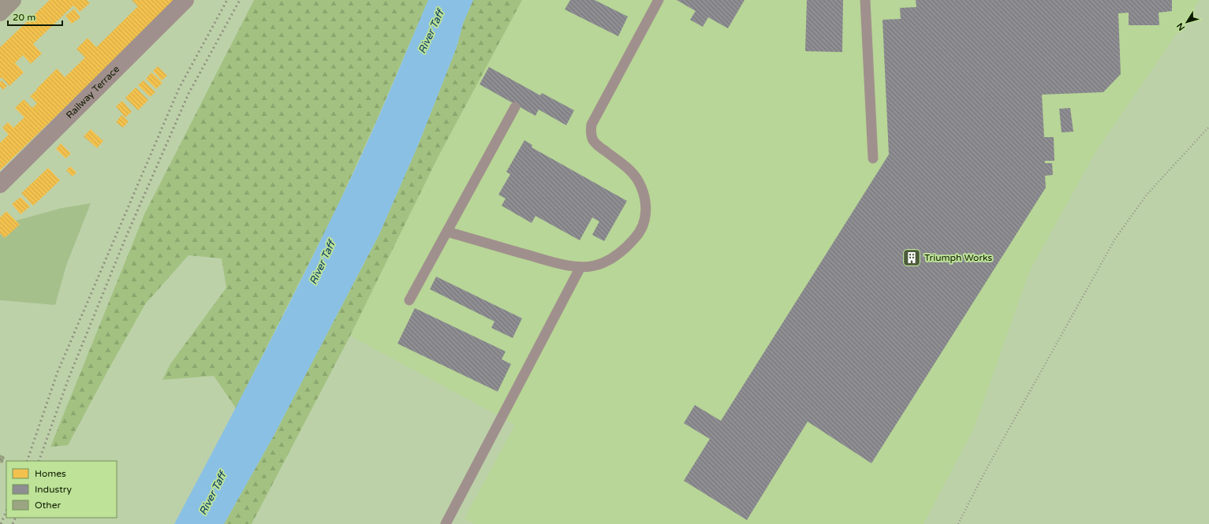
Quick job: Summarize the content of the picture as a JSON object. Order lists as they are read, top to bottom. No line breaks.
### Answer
{"streets":{"street":["Railway Terrace"]},"water":["River Taff"],"places":{"building":["Triumph Works"]},"legend":["Homes","Industry","Other"],"scale_bar":"20 m","north":"bottom left"}
